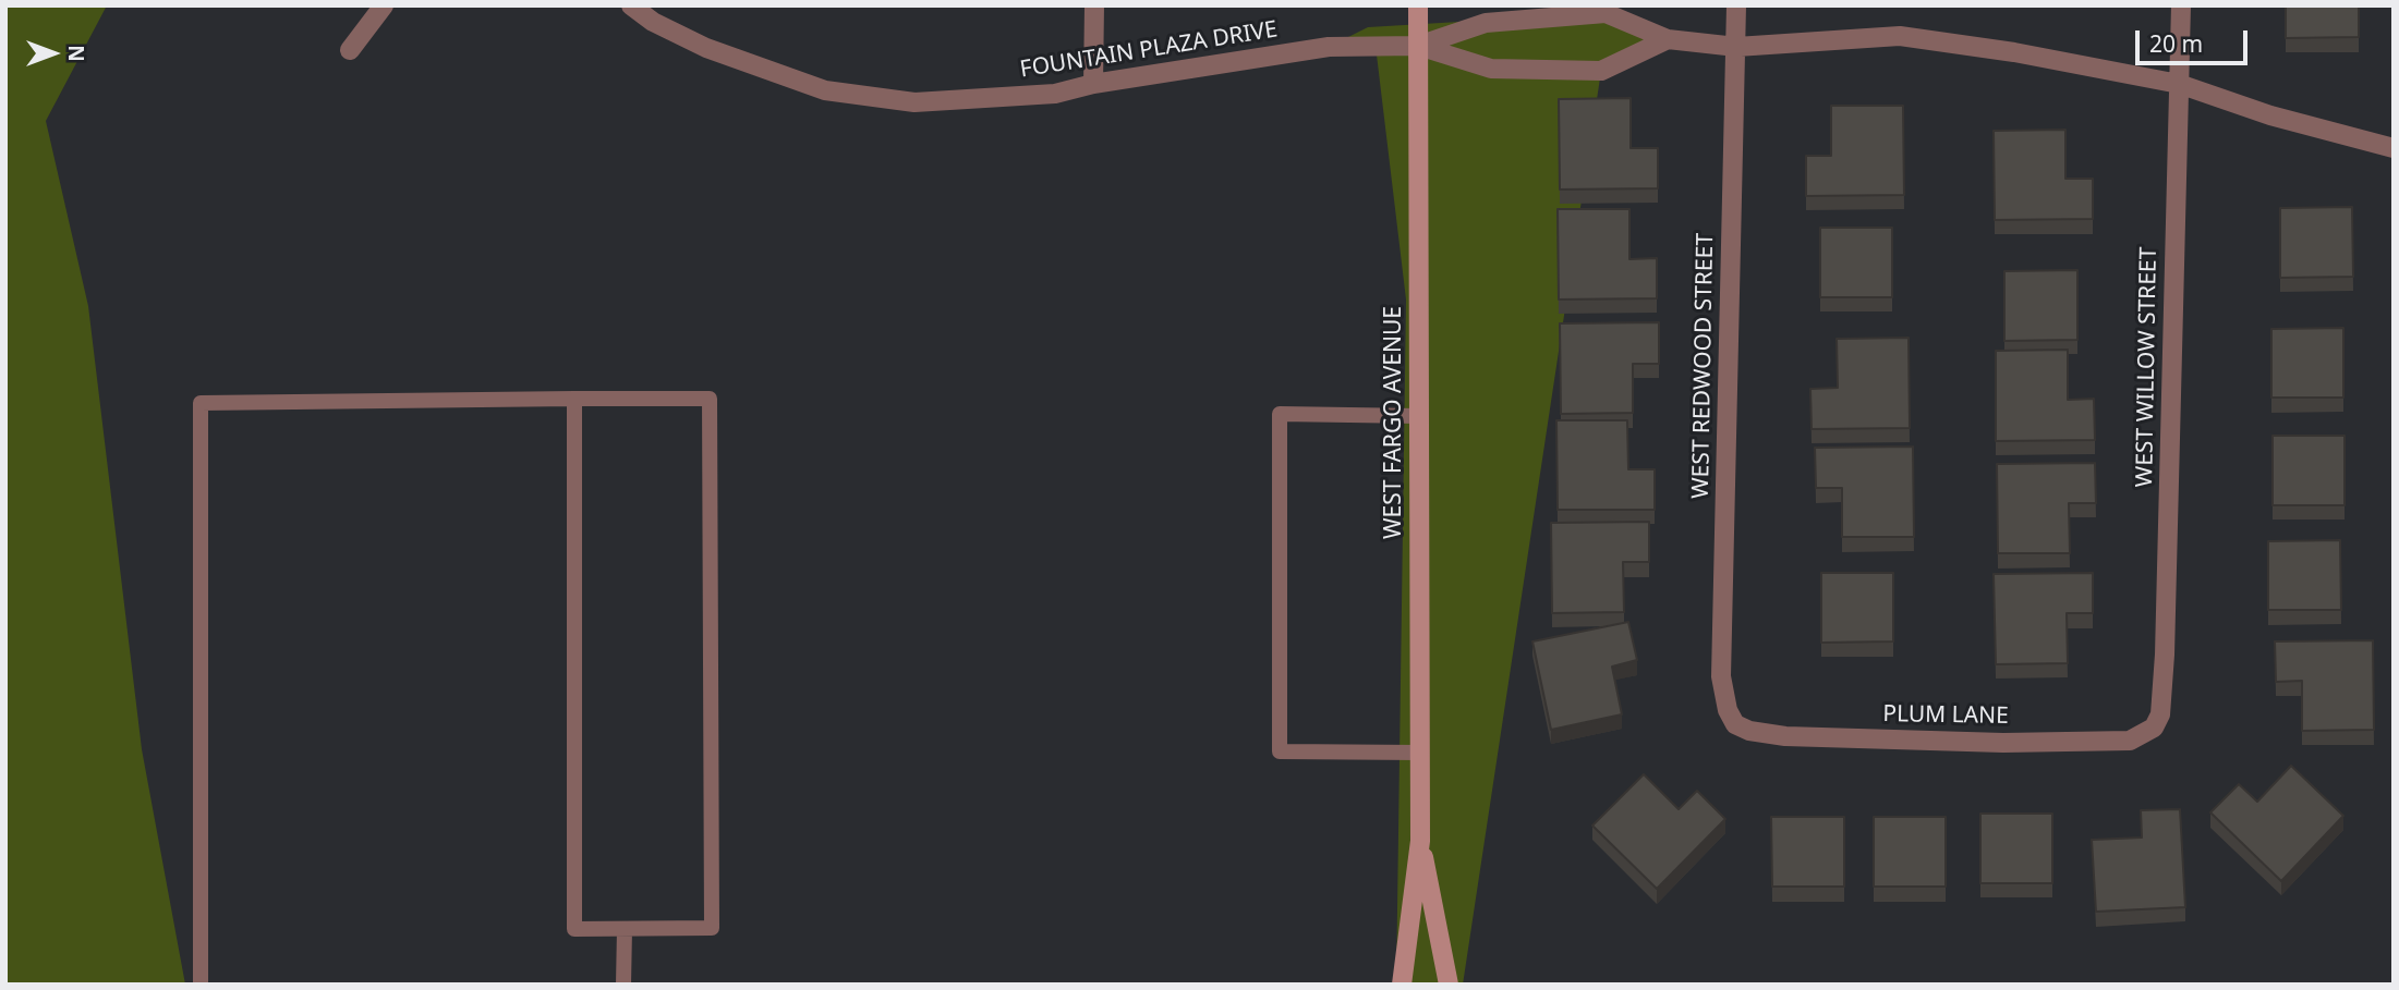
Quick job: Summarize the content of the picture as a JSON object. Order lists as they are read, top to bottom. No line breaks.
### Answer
{"streets":{"main road":["WEST FARGO AVENUE"],"street":["FOUNTAIN PLAZA DRIVE","WEST REDWOOD STREET","WEST WILLOW STREET","PLUM LANE"]},"crossings":[["FOUNTAIN PLAZA DRIVE","WEST REDWOOD STREET"],["FOUNTAIN PLAZA DRIVE","WEST WILLOW STREET"],["FOUNTAIN PLAZA DRIVE","WEST FARGO AVENUE"],["WEST REDWOOD STREET","PLUM LANE"],["WEST WILLOW STREET","PLUM LANE"]],"scale_bar":"20 m","north":"right"}
